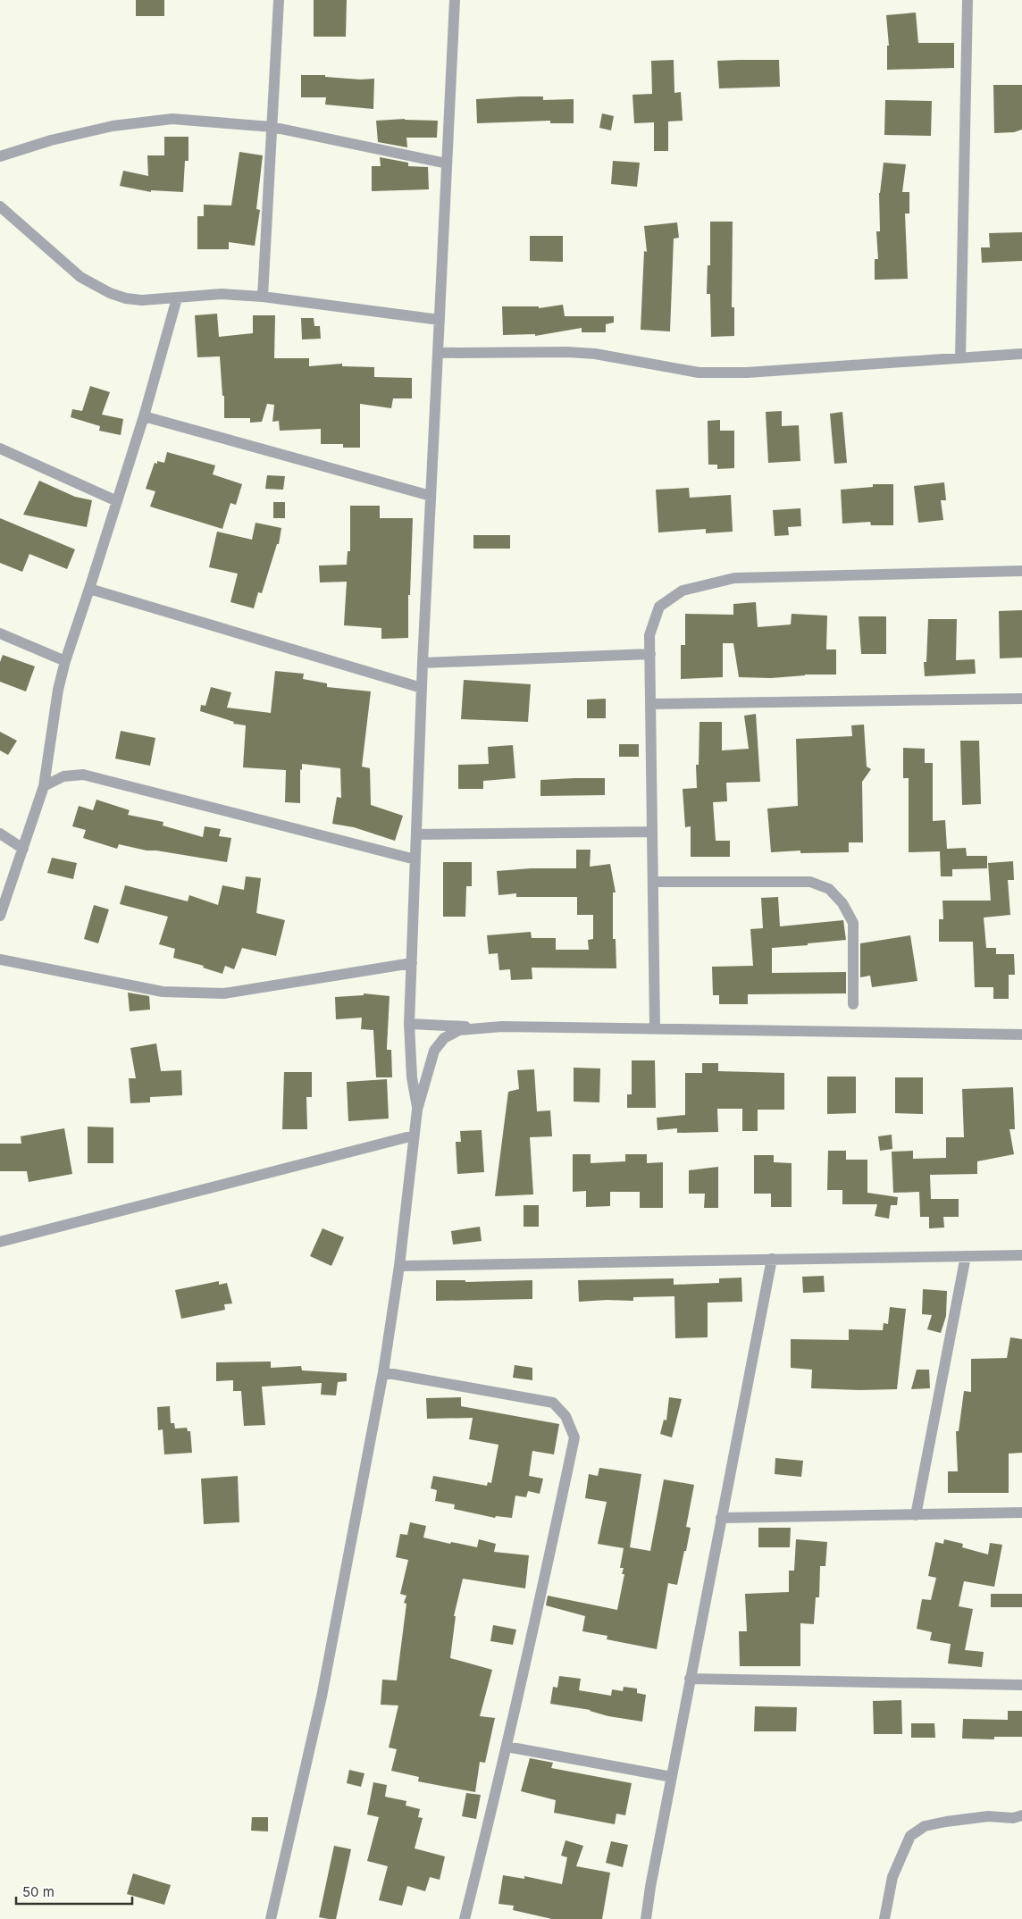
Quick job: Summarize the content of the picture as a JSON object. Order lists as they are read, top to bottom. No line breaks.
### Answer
{"scale_bar":"50 m"}
